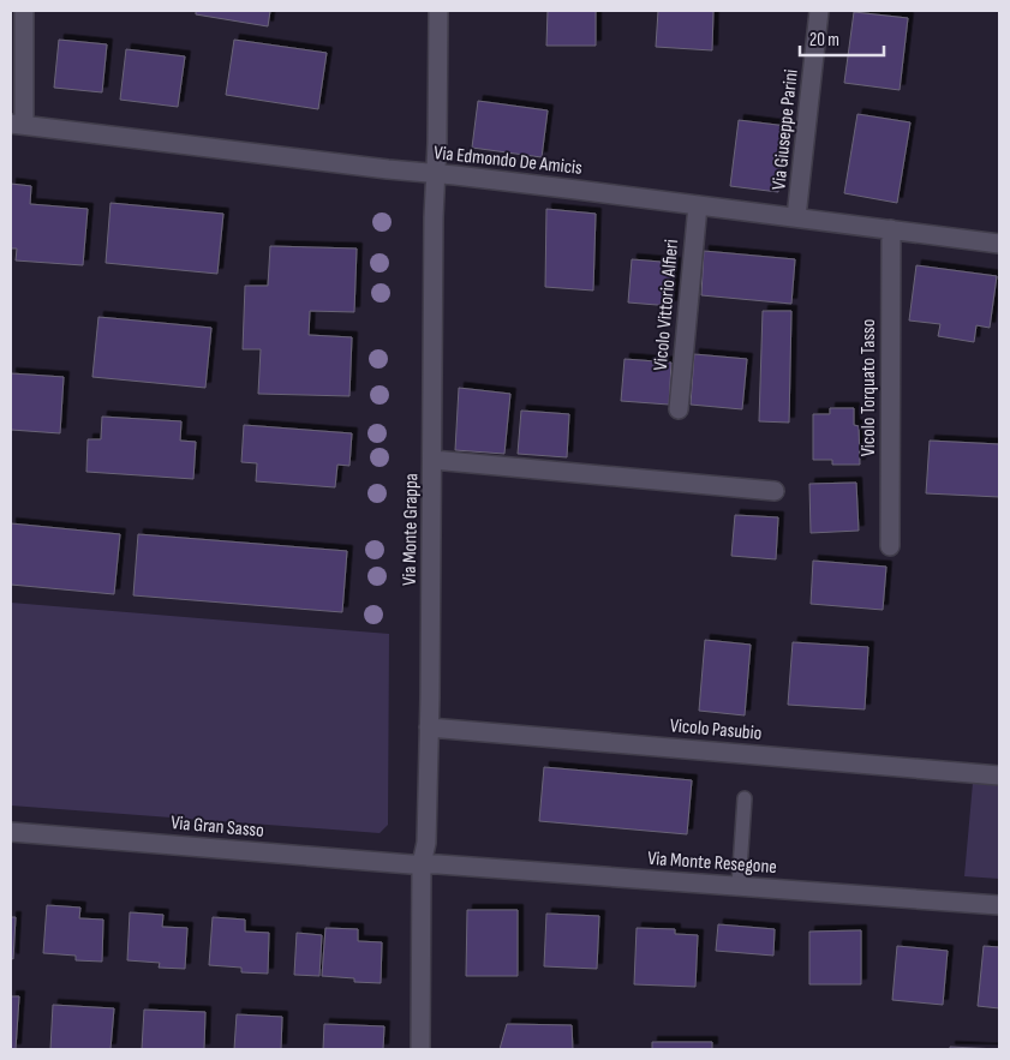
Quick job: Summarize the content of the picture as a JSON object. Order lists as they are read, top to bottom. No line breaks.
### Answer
{"streets":{"street":["Via Giuseppe Parini","Via Edmondo De Amicis","Vicolo Vittorio Alfieri","Vicolo Torquato Tasso","Via Monte Grappa","Vicolo Pasubio","Via Gran Sasso","Via Monte Resegone"]},"crossings":[["Via Giuseppe Parini","Via Edmondo De Amicis"],["Via Edmondo De Amicis","Vicolo Vittorio Alfieri"],["Via Edmondo De Amicis","Vicolo Torquato Tasso"],["Via Edmondo De Amicis","Via Monte Grappa"],["Via Monte Grappa","Vicolo Pasubio"],["Via Monte Grappa","Via Gran Sasso"],["Via Monte Grappa","Via Monte Resegone"],["Via Gran Sasso","Via Monte Resegone"]],"scale_bar":"20 m"}
